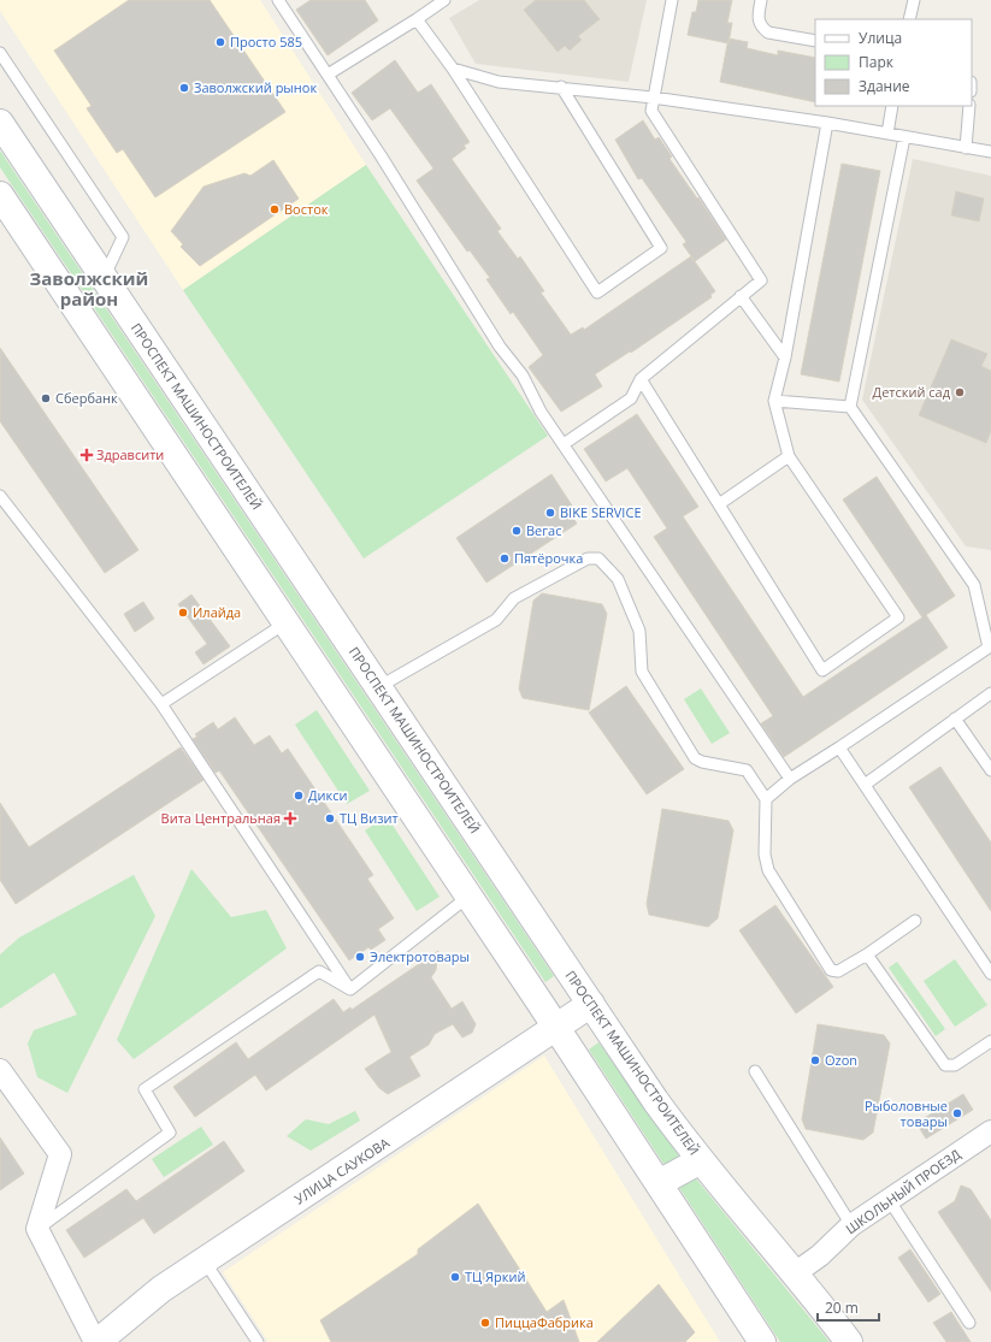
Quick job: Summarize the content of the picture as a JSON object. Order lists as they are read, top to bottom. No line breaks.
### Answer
{"streets":{"main road":["ПРОСПЕКТ МАШИНОСТРОИТЕЛЕЙ","УЛИЦА САУКОВА"],"street":["ШКОЛЬНЫЙ ПРОЕЗД"]},"crossings":[["ПРОСПЕКТ МАШИНОСТРОИТЕЛЕЙ","УЛИЦА САУКОВА"],["ПРОСПЕКТ МАШИНОСТРОИТЕЛЕЙ","ШКОЛЬНЫЙ ПРОЕЗД"]],"districts":["Заволжский район"],"places":{"other":["Просто 585","Заволжский рынок","Восток","Детский сад","Сбербанк","BIKE SERVICE","Вегас","Пятёрочка","Илайда","Дикси","ТЦ Визит","Электротовары","Ozon","Рыболовные товары","ТЦ Яркий","ПиццаФабрика"],"health":["Здравсити","Вита Центральная"]},"legend":["Улица","Парк","Здание"],"scale_bar":"20 m"}
